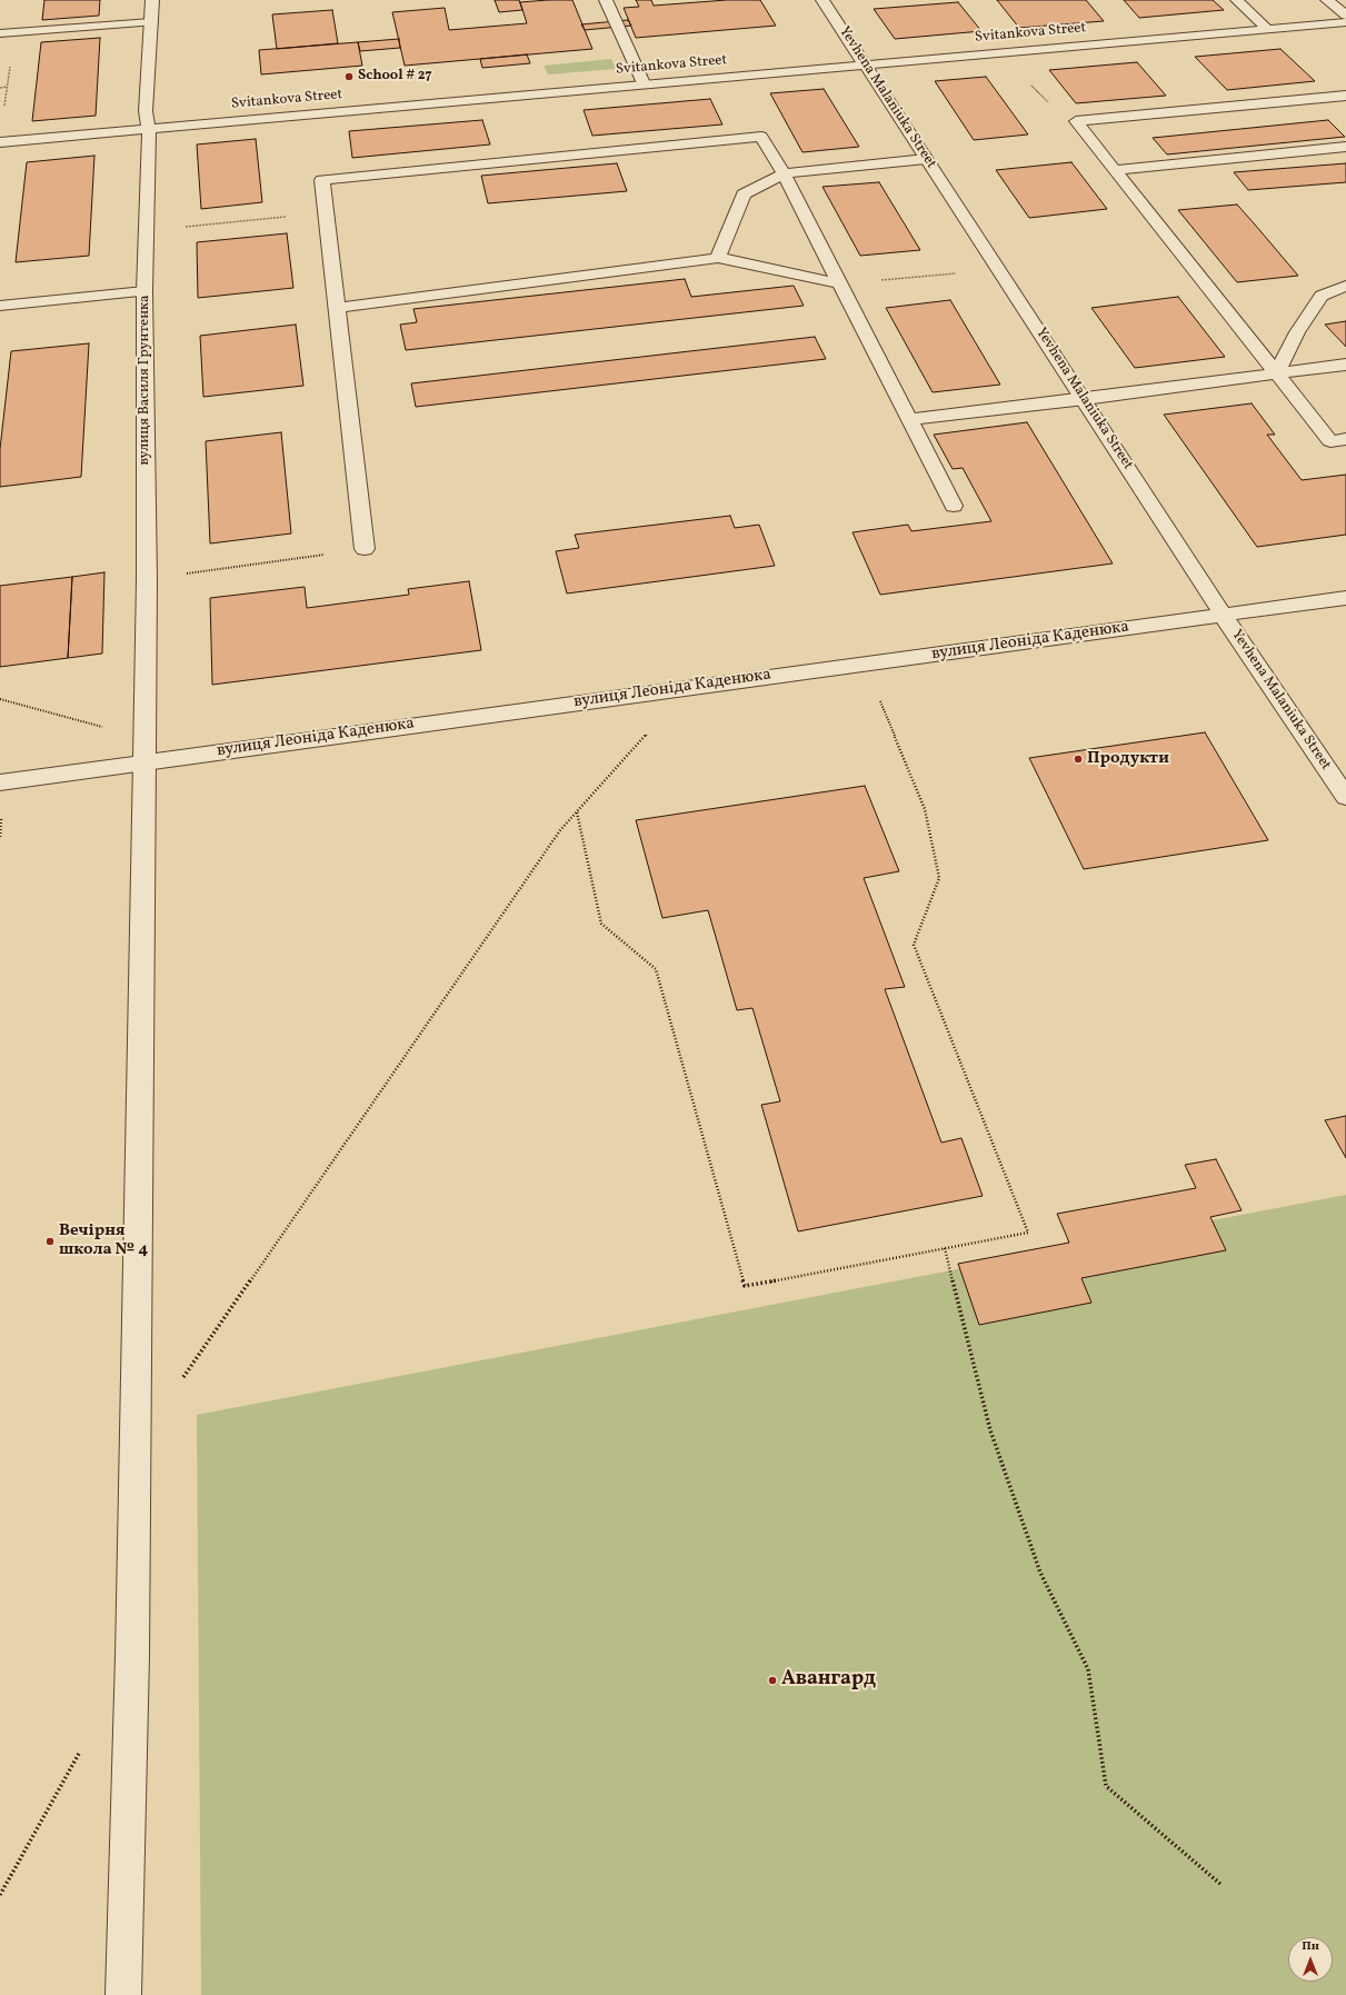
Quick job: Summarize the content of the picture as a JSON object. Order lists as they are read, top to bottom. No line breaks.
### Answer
{"streets":{"street":["Svitankova Street","Yevhena Malaniuka Street","вулиця Василя Грунтенка","вулиця Леоніда Каденюка"]},"crossings":[["Svitankova Street","Yevhena Malaniuka Street"],["Svitankova Street","вулиця Василя Грунтенка"],["Yevhena Malaniuka Street","вулиця Леоніда Каденюка"],["вулиця Василя Грунтенка","вулиця Леоніда Каденюка"]],"places":["School # 27","Продукти","Вечірня школа № 4","Авангард"],"north":"top"}
